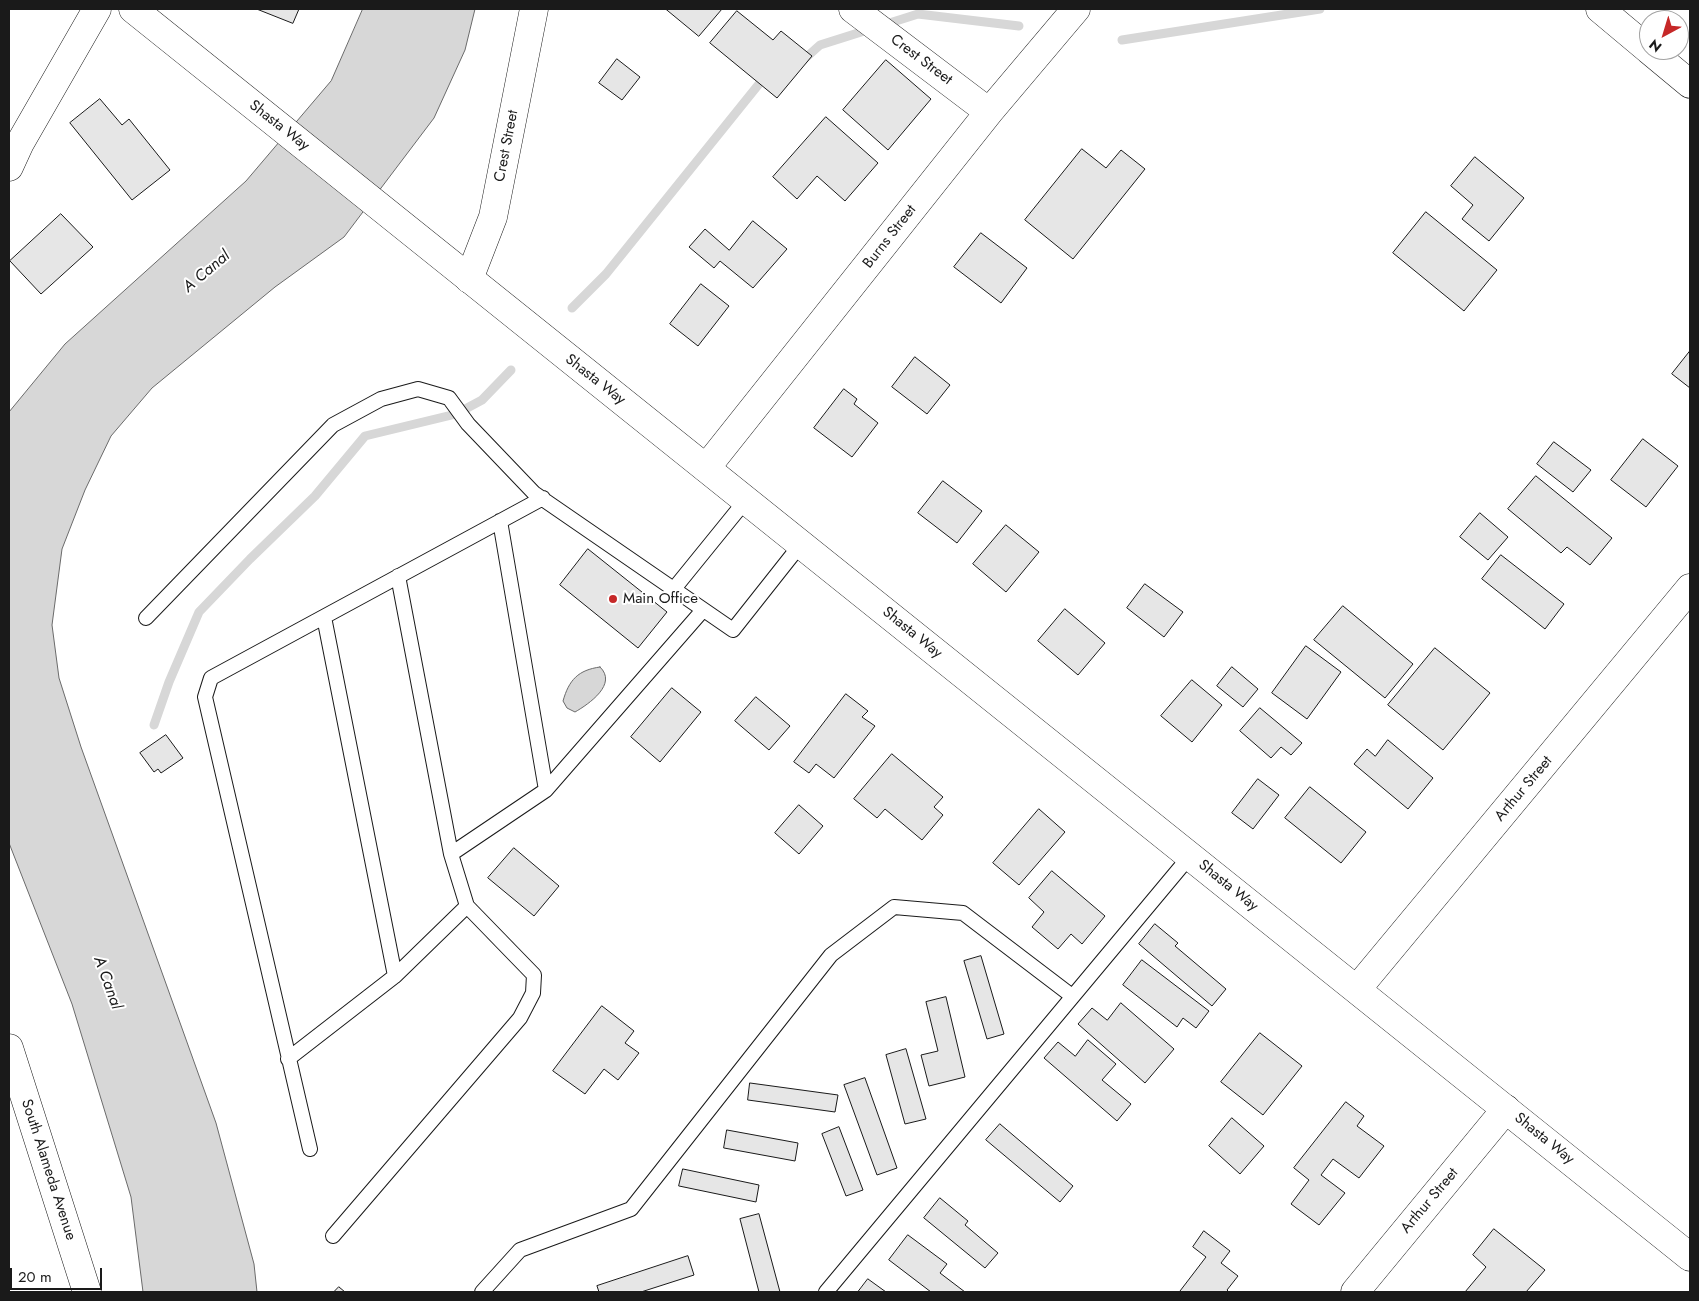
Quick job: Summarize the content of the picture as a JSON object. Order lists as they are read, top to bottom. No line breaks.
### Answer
{"streets":{"street":["Crest Street","Shasta Way","Burns Street","Arthur Street","South Alameda Avenue"]},"crossings":[["Crest Street","Shasta Way"],["Crest Street","Burns Street"],["Shasta Way","Burns Street"],["Shasta Way","Arthur Street"]],"water":["A Canal"],"places":["Main Office"],"scale_bar":"20 m","north":"bottom left"}
